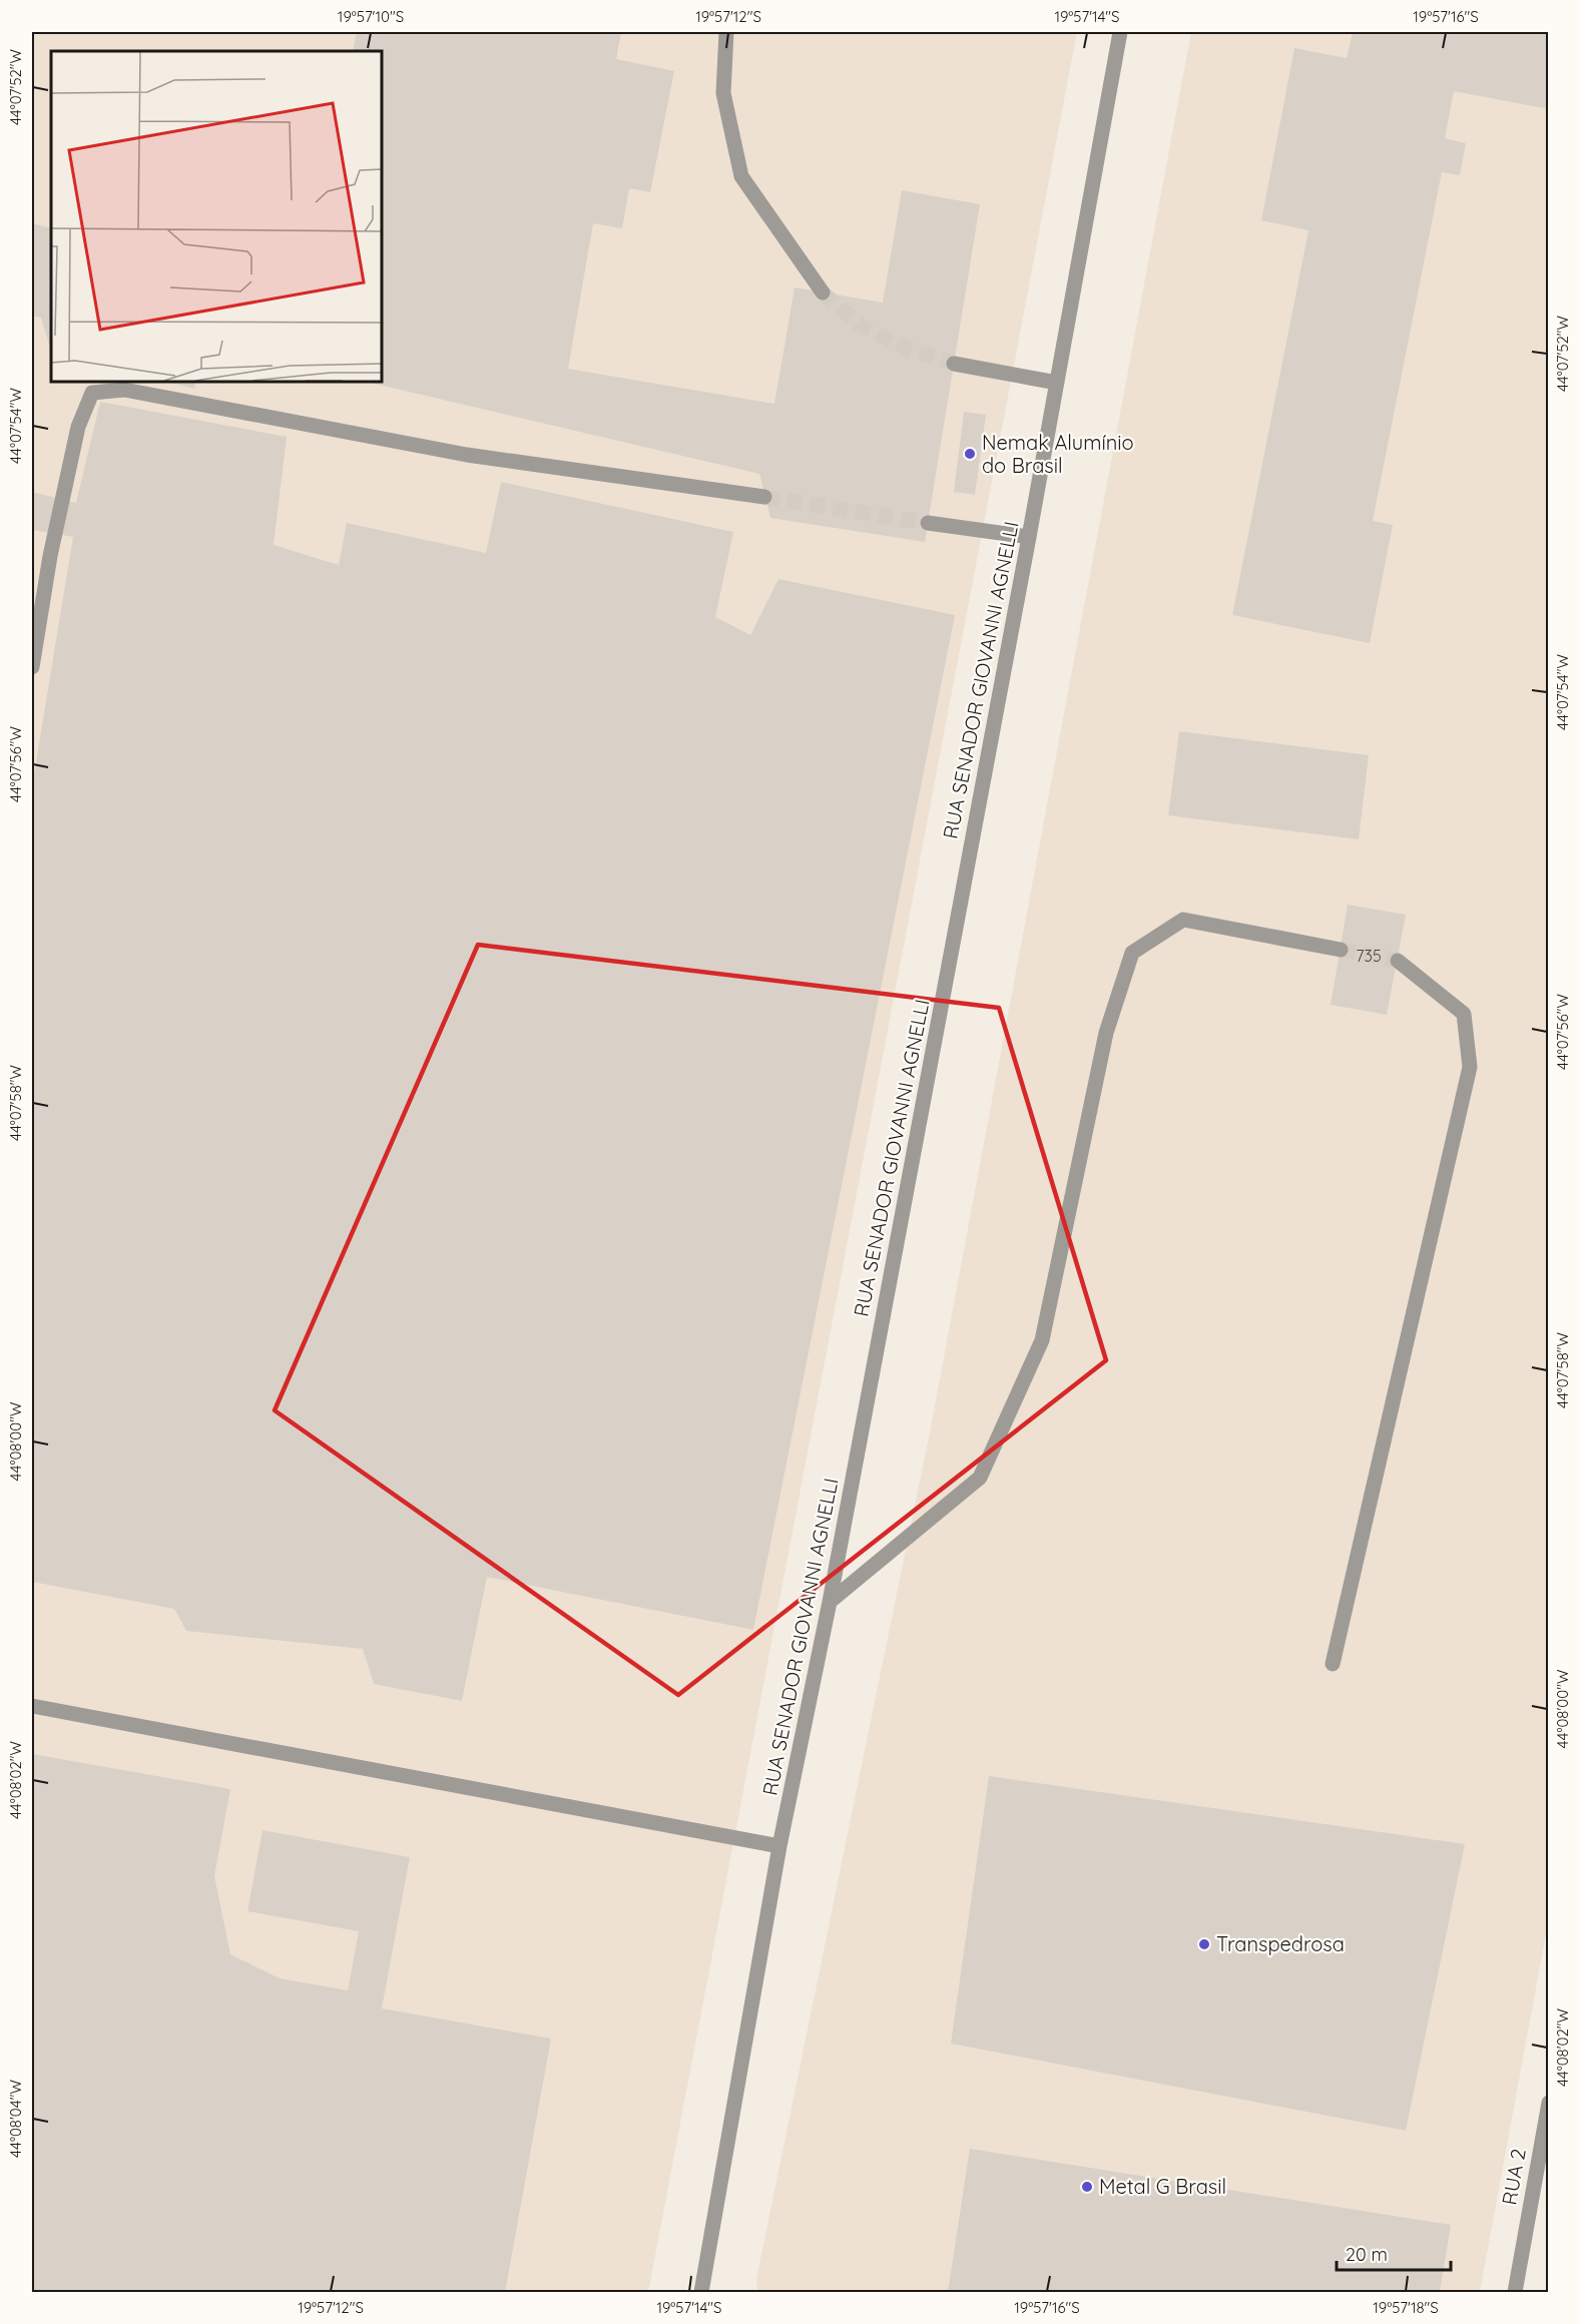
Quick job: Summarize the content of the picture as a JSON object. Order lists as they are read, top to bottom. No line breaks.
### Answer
{"streets":{"street":["RUA SENADOR GIOVANNI AGNELLI","RUA 2"]},"places":["Nemak Alumínio do Brasil","Transpedrosa","Metal G Brasil"],"house_numbers":["735"],"scale_bar":"20 m","coordinates":["19°57'10\"S","19°57'12\"S","19°57'14\"S","19°57'16\"S","44°07'52\"W","44°07'54\"W","44°07'56\"W","44°07'58\"W","44°08'00\"W","44°08'02\"W","44°08'04\"W","19°57'18\"S"]}
